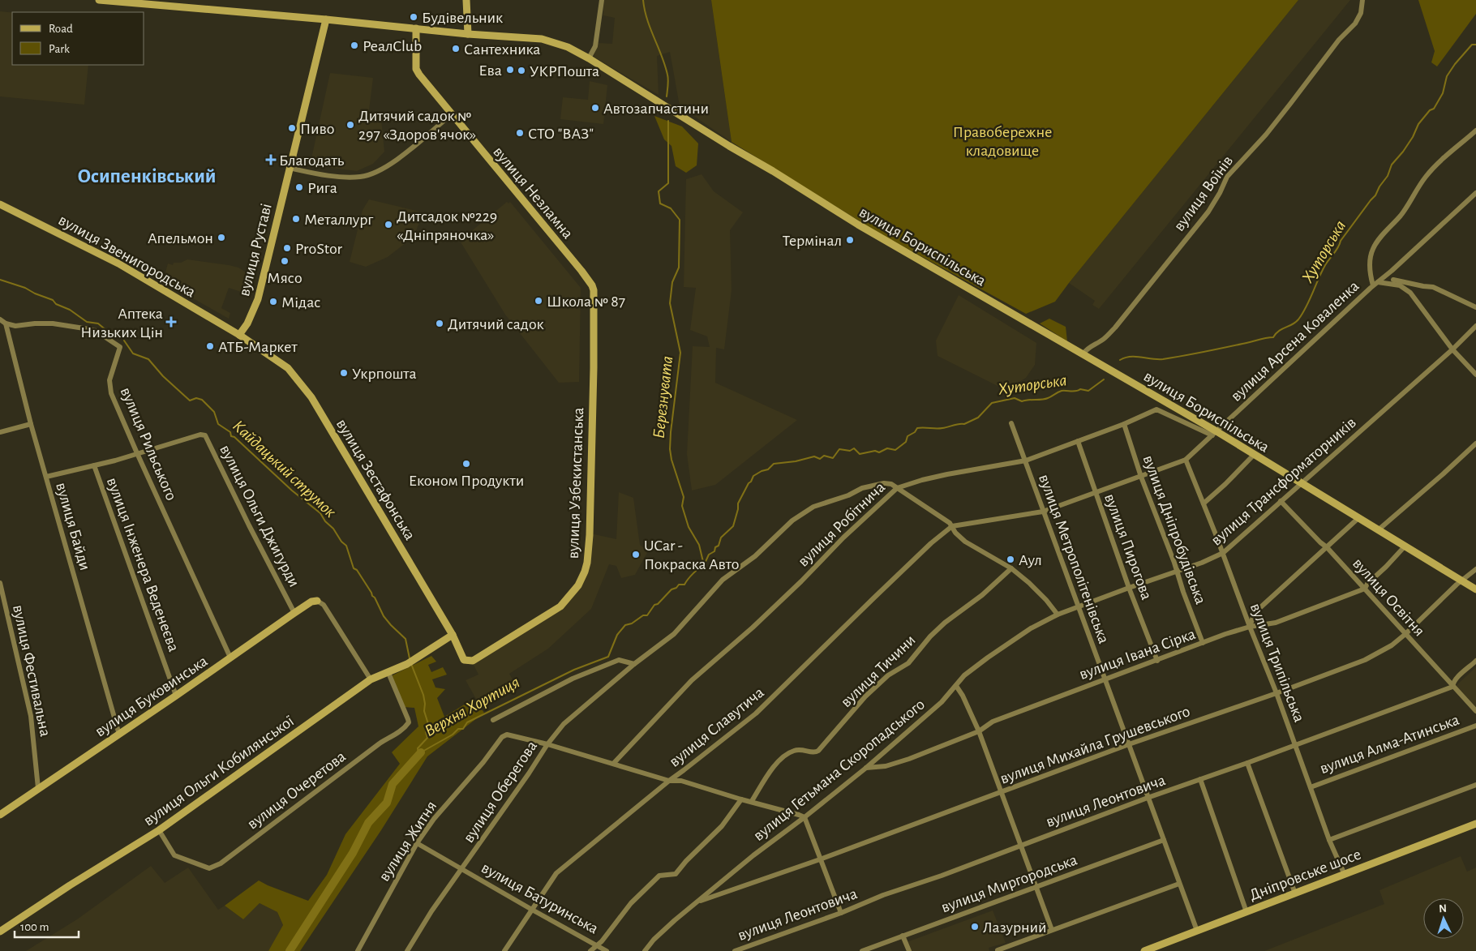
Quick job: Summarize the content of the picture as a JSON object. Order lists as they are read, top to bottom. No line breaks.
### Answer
{"streets":{"street":["вулиця Незламна","вулиця Воїнів","вулиця Бориспільська","вулиця Руставі","вулиця Звенигородська","вулиця Арсена Коваленка","вулиця Рильського","вулиця Зестафонська","вулиця Трансформаторників","вулиця Узбекистанська","вулиця Ольги Джигурди","вулиця Робітнича","вулиця Байди","вулиця Дніпробудівська","вулиця Пирогова","вулиця Метрополітенівська","вулиця Інженера Веденеєва","вулиця Освітня","вулиця Івана Сірка","вулиця Трипільська","вулиця Фестивальна","вулиця Тичини","вулиця Буковинська","вулиця Славутича","вулиця Алма-Атинська","вулиця Михайла Грушевського","вулиця Гетьмана Скоропадського","вулиця Ольги Кобилянської","вулиця Очеретова","вулиця Оберегова","вулиця Леонтовича","вулиця Житня","Дніпровське шосе","вулиця Миргородська","вулиця Батуринська"]},"crossings":[["вулиця Незламна","вулиця Бориспільська"],["вулиця Незламна","вулиця Узбекистанська"],["вулиця Воїнів","вулиця Бориспільська"],["вулиця Бориспільська","вулиця Руставі"],["вулиця Бориспільська","вулиця Арсена Коваленка"],["вулиця Бориспільська","вулиця Трансформаторників"],["вулиця Бориспільська","вулиця Івана Сірка"],["вулиця Бориспільська","вулиця Михайла Грушевського"],["вулиця Руставі","вулиця Звенигородська"],["вулиця Руставі","вулиця Зестафонська"],["вулиця Звенигородська","вулиця Зестафонська"],["вулиця Арсена Коваленка","вулиця Дніпробудівська"],["вулиця Арсена Коваленка","вулиця Пирогова"],["вулиця Арсена Коваленка","вулиця Метрополітенівська"],["вулиця Арсена Коваленка","вулиця Трипільська"],["вулиця Арсена Коваленка","вулиця Славутича"],["вулиця Рильського","вулиця Ольги Джигурди"],["вулиця Рильського","вулиця Байди"],["вулиця Рильського","вулиця Буковинська"],["вулиця Зестафонська","вулиця Узбекистанська"],["вулиця Зестафонська","вулиця Ольги Кобилянської"],["вулиця Трансформаторників","вулиця Дніпробудівська"],["вулиця Трансформаторників","вулиця Пирогова"],["вулиця Трансформаторників","вулиця Метрополітенівська"],["вулиця Трансформаторників","вулиця Освітня"],["вулиця Трансформаторників","вулиця Трипільська"],["вулиця Трансформаторників","вулиця Гетьмана Скоропадського"],["вулиця Ольги Джигурди","вулиця Буковинська"],["вулиця Робітнича","вулиця Оберегова"],["вулиця Байди","вулиця Буковинська"],["вулиця Дніпробудівська","вулиця Івана Сірка"],["вулиця Пирогова","вулиця Івана Сірка"],["вулиця Метрополітенівська","вулиця Івана Сірка"],["вулиця Метрополітенівська","вулиця Михайла Грушевського"],["вулиця Метрополітенівська","вулиця Гетьмана Скоропадського"],["вулиця Метрополітенівська","вулиця Леонтовича"],["вулиця Метрополітенівська","Дніпровське шосе"],["вулиця Метрополітенівська","вулиця Миргородська"],["вулиця Інженера Веденеєва","вулиця Буковинська"],["вулиця Освітня","вулиця Івана Сірка"],["вулиця Освітня","вулиця Михайла Грушевського"],["вулиця Освітня","вулиця Леонтовича"],["вулиця Івана Сірка","вулиця Трипільська"],["вулиця Івана Сірка","вулиця Гетьмана Скоропадського"],["вулиця Трипільська","вулиця Алма-Атинська"],["вулиця Трипільська","вулиця Михайла Грушевського"],["вулиця Трипільська","вулиця Леонтовича"],["вулиця Трипільська","Дніпровське шосе"],["вулиця Фестивальна","вулиця Буковинська"],["вулиця Славутича","вулиця Батуринська"],["вулиця Михайла Грушевського","вулиця Гетьмана Скоропадського"],["вулиця Ольги Кобилянської","вулиця Очеретова"],["вулиця Оберегова","вулиця Житня"],["вулиця Оберегова","вулиця Батуринська"],["вулиця Житня","вулиця Батуринська"]],"districts":["Осипенківський"],"water":["Хуторська","Березнувата","Кайдацький струмок","Верхня Хортиця"],"parks":["Правобережне кладовище"],"places":{"other":["Будівельник","РеалClub","Сантехника","Ева","УКРПошта","Автозапчастини","Дитячий садок № 297 «Здоров'ячок»","Пиво","СТО \"ВАЗ\"","Рига","Металлург","Дитсадок №229 «Дніпряночка»","Апельмон","Термінал","ProStor","Мясо","Школа № 87","Мідас","Дитячий садок","АТБ-Маркет","Укрпошта","Економ Продукти","UCar - Покраска Авто","Аул","Лазурний"],"health":["Благодать","Аптека Низьких Цін"]},"legend":["Road","Park"],"scale_bar":"100 m","north":"top"}
